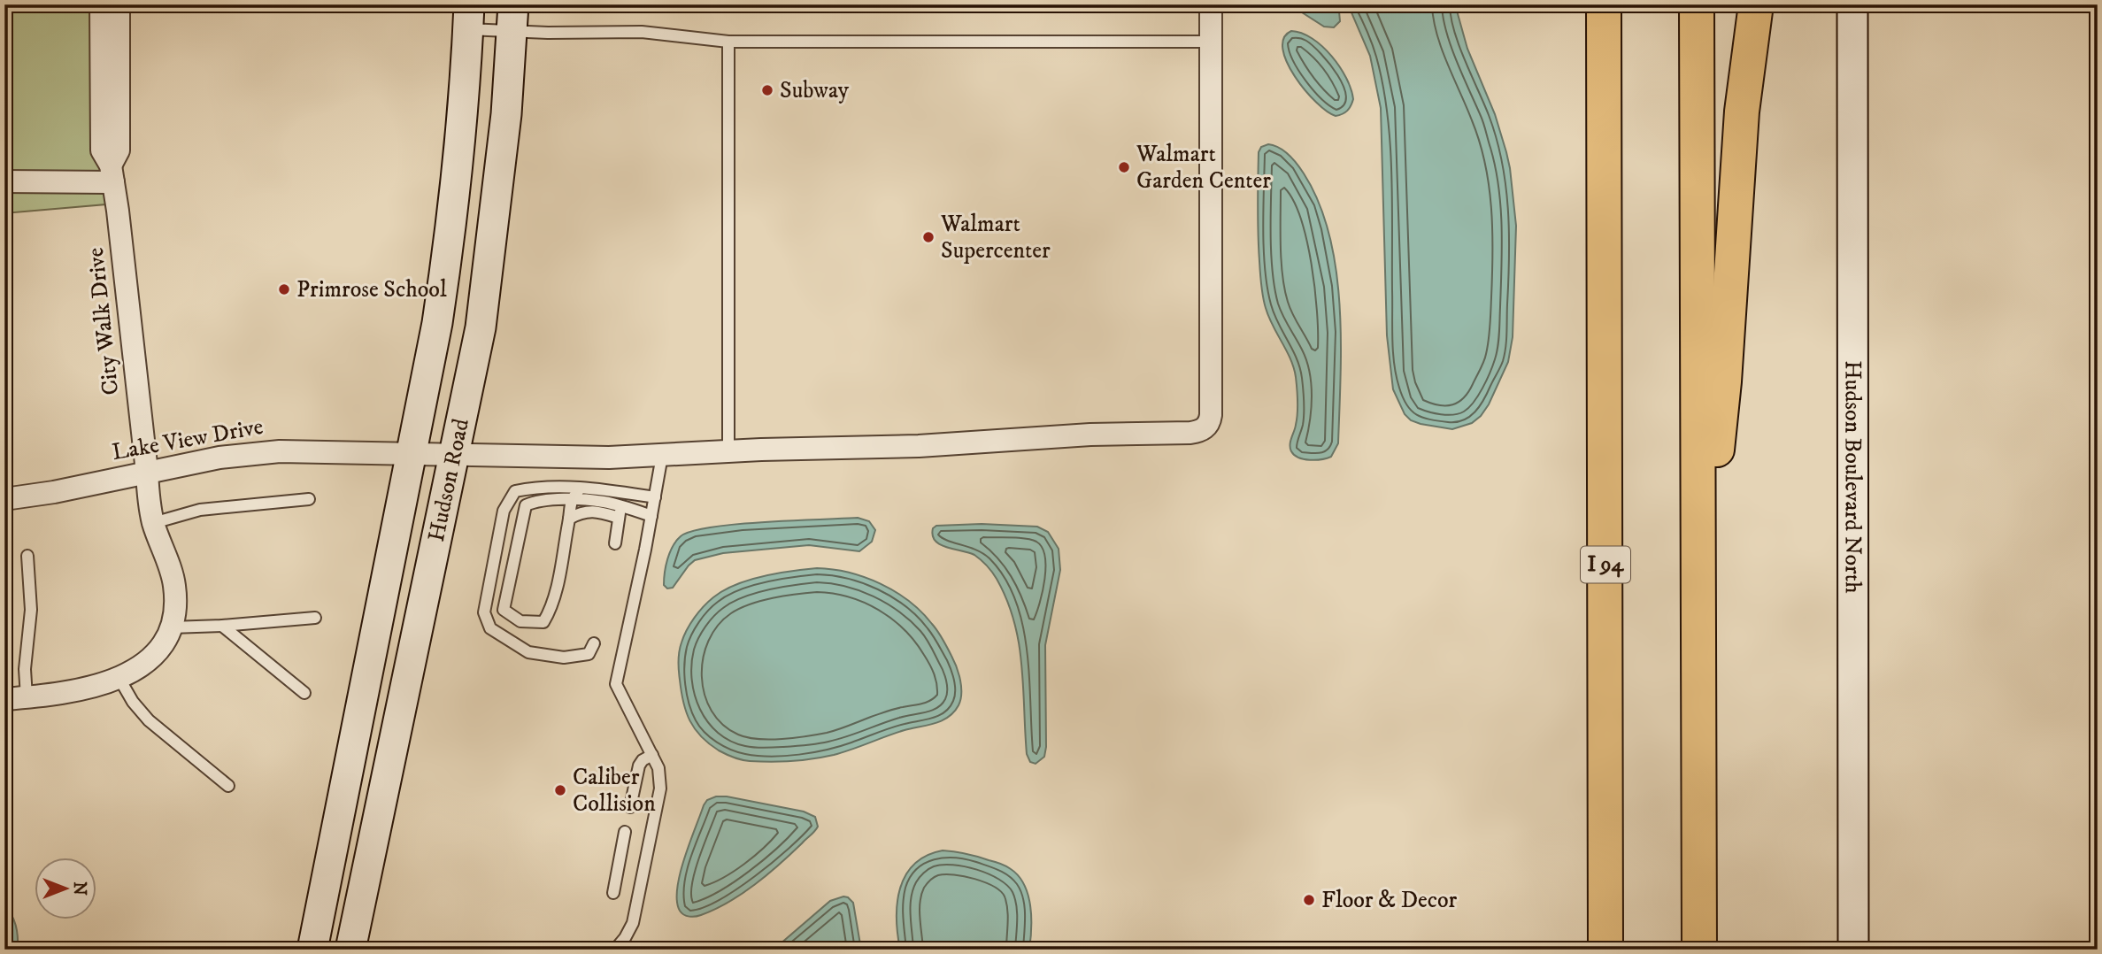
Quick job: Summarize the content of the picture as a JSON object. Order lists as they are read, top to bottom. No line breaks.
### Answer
{"streets":{"highway":["I 94"],"street":["City Walk Drive","Lake View Drive","Hudson Boulevard North","Hudson Road"]},"crossings":[["City Walk Drive","Lake View Drive"],["Lake View Drive","Hudson Road"]],"places":["Subway","Walmart Garden Center","Walmart Supercenter","Primrose School","Caliber Collision","Floor & Decor"],"north":"right"}
